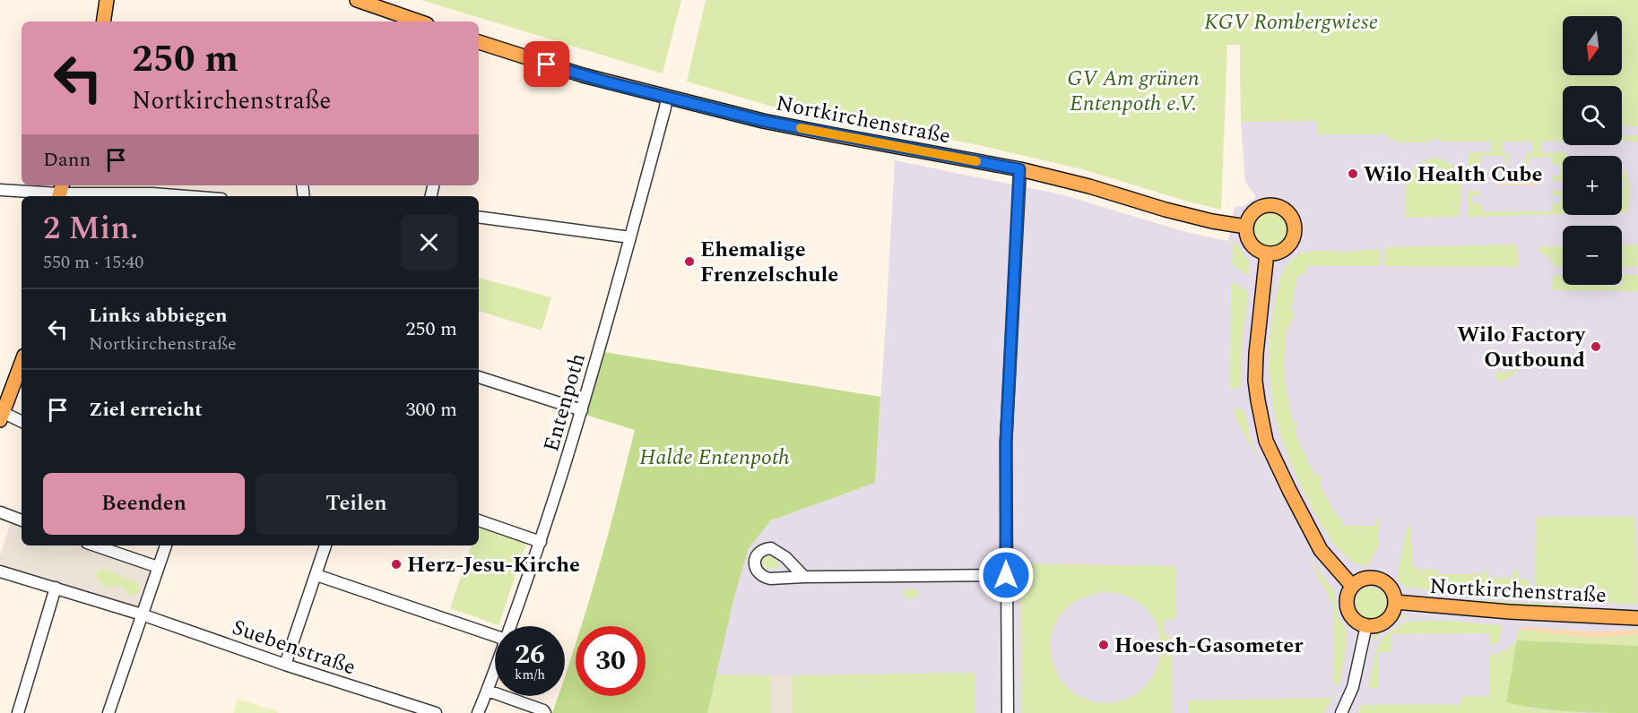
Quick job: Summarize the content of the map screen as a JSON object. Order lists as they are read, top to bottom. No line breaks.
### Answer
{"streets":{"main road":["Nortkirchenstraße"],"street":["Entenpoth","Suebenstraße"]},"crossings":[["Nortkirchenstraße","Entenpoth"]],"parks":["KGV Rombergwiese","GV Am grünen Entenpoth e.V.","Halde Entenpoth"],"places":["Wilo Health Cube","Ehemalige Frenzelschule","Wilo Factory Outbound","Herz-Jesu-Kirche","Hoesch-Gasometer"],"north":"bottom","page":{"map_buttons":["+","−"],"turn":["250 m","Nortkirchenstraße"],"then":"Dann","heading":["2 Min.","550 m · 15:40"],"list":[{"name":"Links abbiegen","note":"Nortkirchenstraße","value":"250 m"},{"name":"Ziel erreicht","value":"300 m"}],"buttons":["Beenden","Teilen"],"speed":"26 km/h","limit":"30"}}
